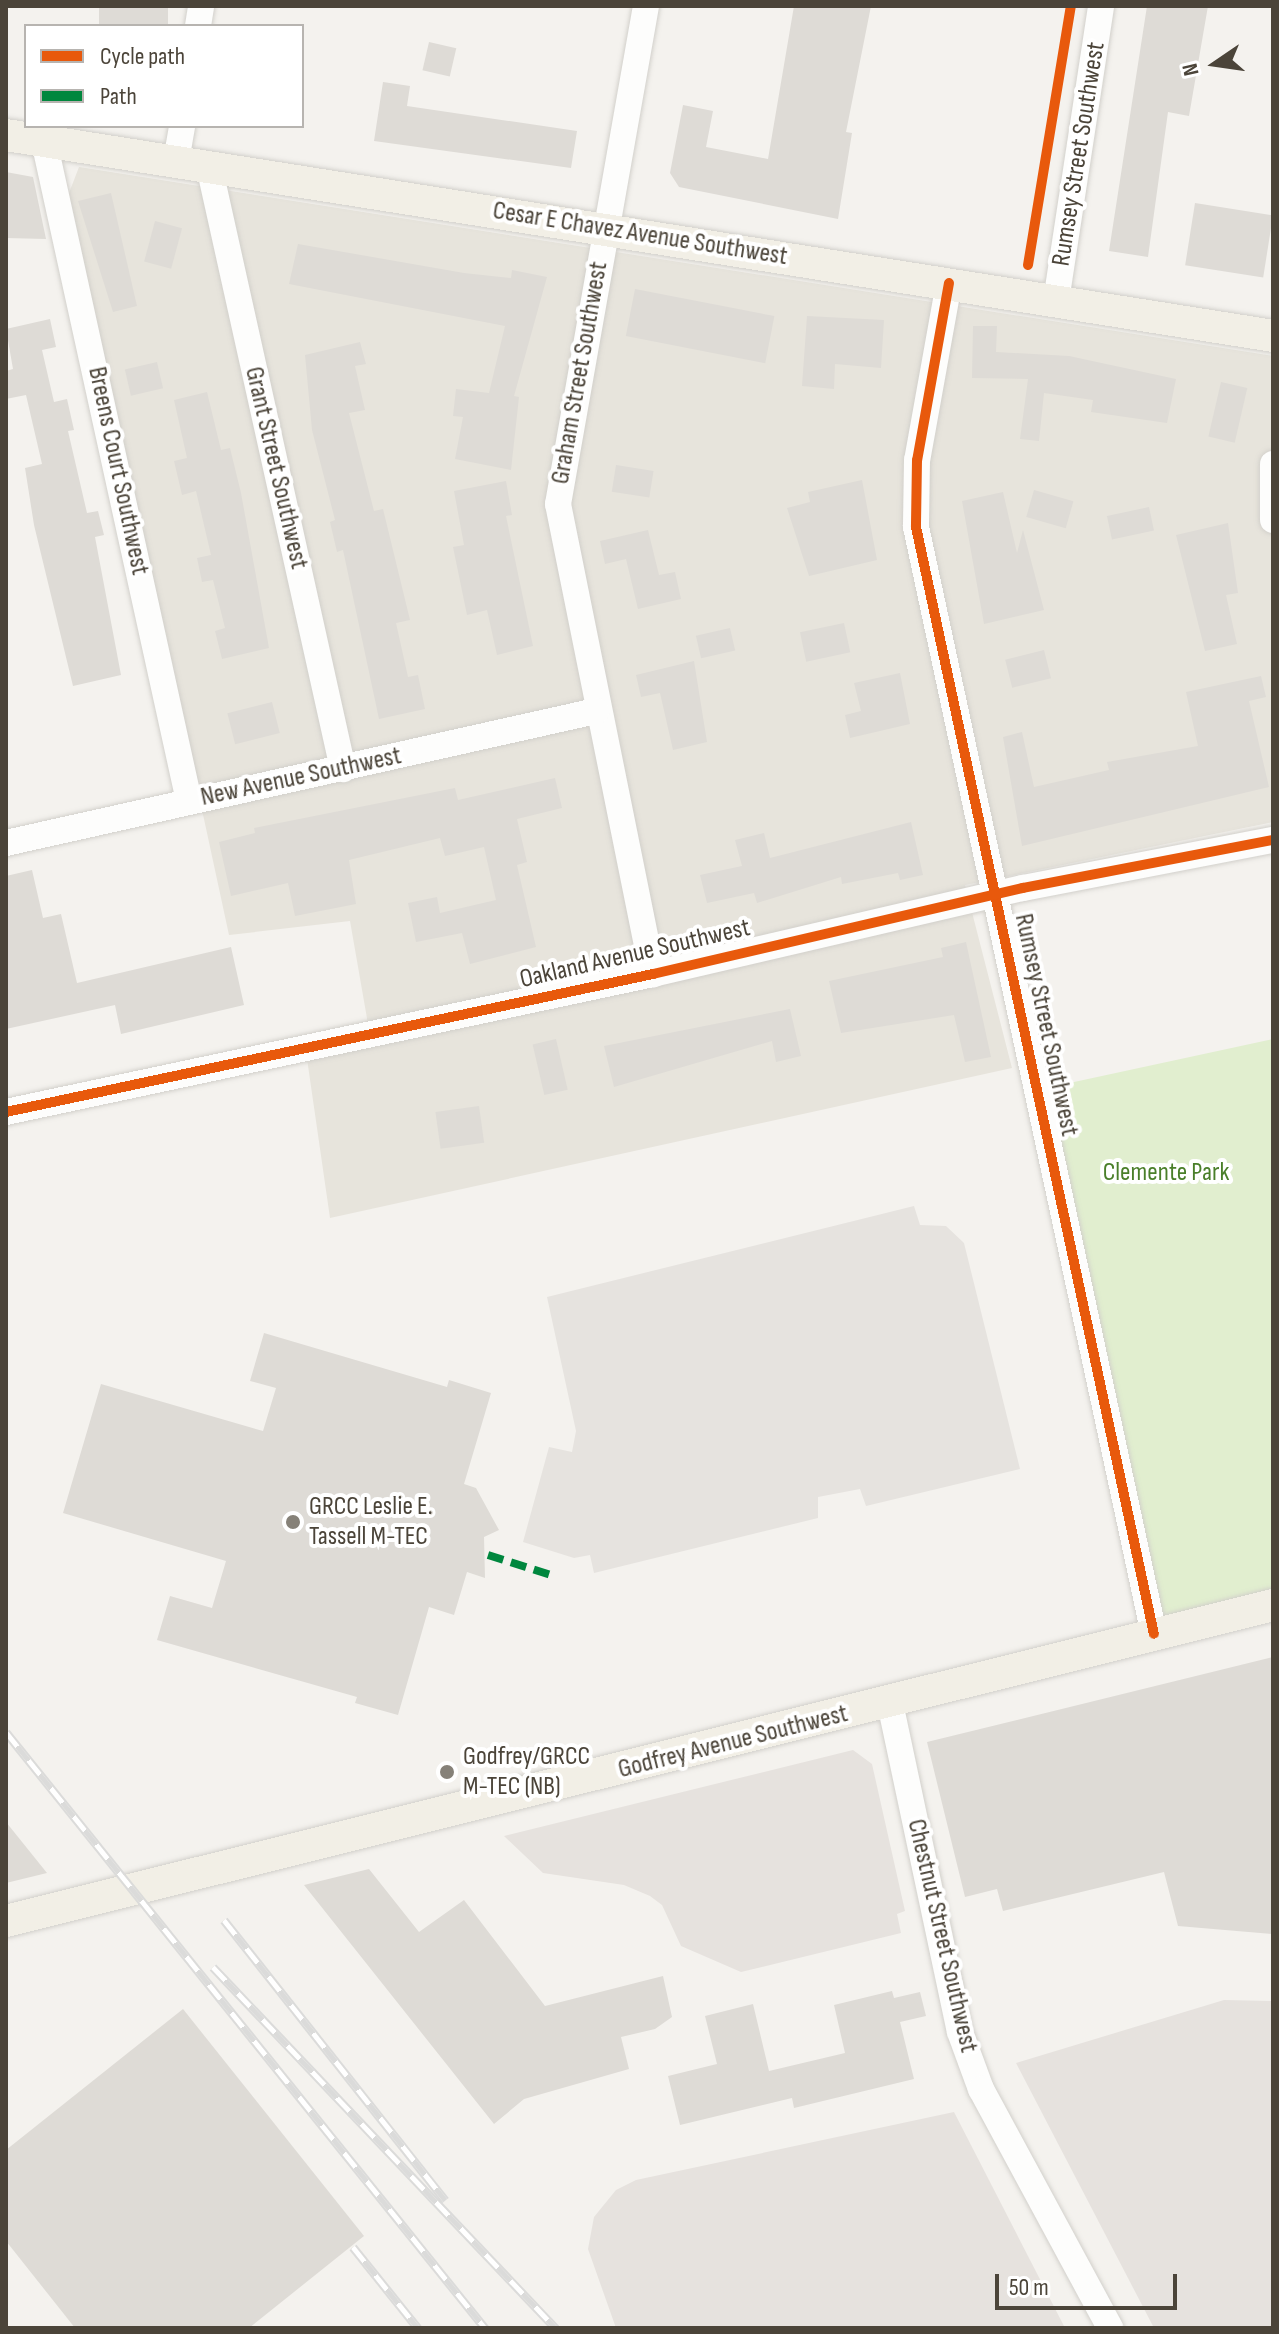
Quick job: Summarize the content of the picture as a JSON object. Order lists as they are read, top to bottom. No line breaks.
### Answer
{"streets":{"main road":["Cesar E Chavez Avenue Southwest","Godfrey Avenue Southwest"],"street":["Rumsey Street Southwest","Graham Street Southwest","Grant Street Southwest","Breens Court Southwest","New Avenue Southwest","Oakland Avenue Southwest","Chestnut Street Southwest"]},"crossings":[["Rumsey Street Southwest","Cesar E Chavez Avenue Southwest"],["Rumsey Street Southwest","Oakland Avenue Southwest"],["Rumsey Street Southwest","Godfrey Avenue Southwest"],["Cesar E Chavez Avenue Southwest","Graham Street Southwest"],["Cesar E Chavez Avenue Southwest","Grant Street Southwest"],["Cesar E Chavez Avenue Southwest","Breens Court Southwest"],["Graham Street Southwest","New Avenue Southwest"],["Graham Street Southwest","Oakland Avenue Southwest"],["Grant Street Southwest","New Avenue Southwest"],["Breens Court Southwest","New Avenue Southwest"],["Godfrey Avenue Southwest","Chestnut Street Southwest"]],"parks":["Clemente Park"],"places":["GRCC Leslie E. Tassell M-TEC","Godfrey/GRCC M-TEC (NB)"],"legend":["Cycle path","Path"],"scale_bar":"50 m","north":"left"}
